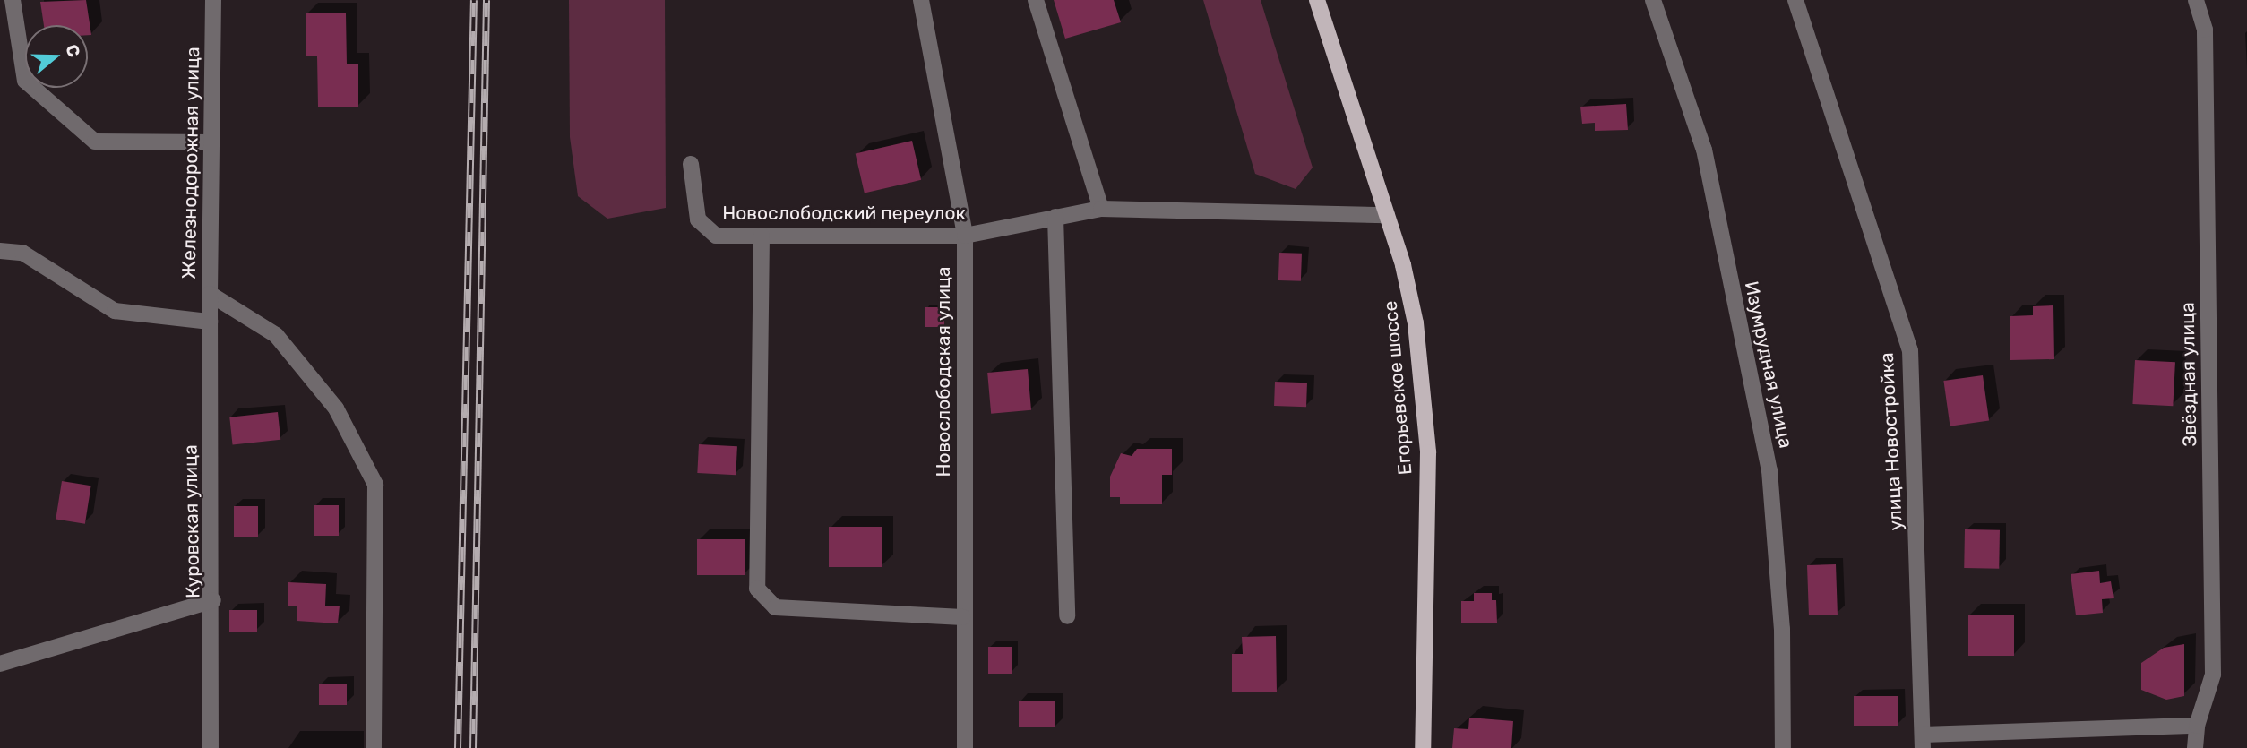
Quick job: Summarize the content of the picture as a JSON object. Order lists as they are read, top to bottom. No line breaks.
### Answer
{"streets":{"main road":["Егорьевское шоссе"],"street":["Железнодорожная улица","Новослободский переулок","Изумрудная улица","Новослободская улица","Звёздная улица","улица Новостройка","Куровская улица"]},"crossings":[["Железнодорожная улица","Куровская улица"],["Новослободский переулок","Новослободская улица"],["Новослободский переулок","Егорьевское шоссе"]],"north":"right"}
